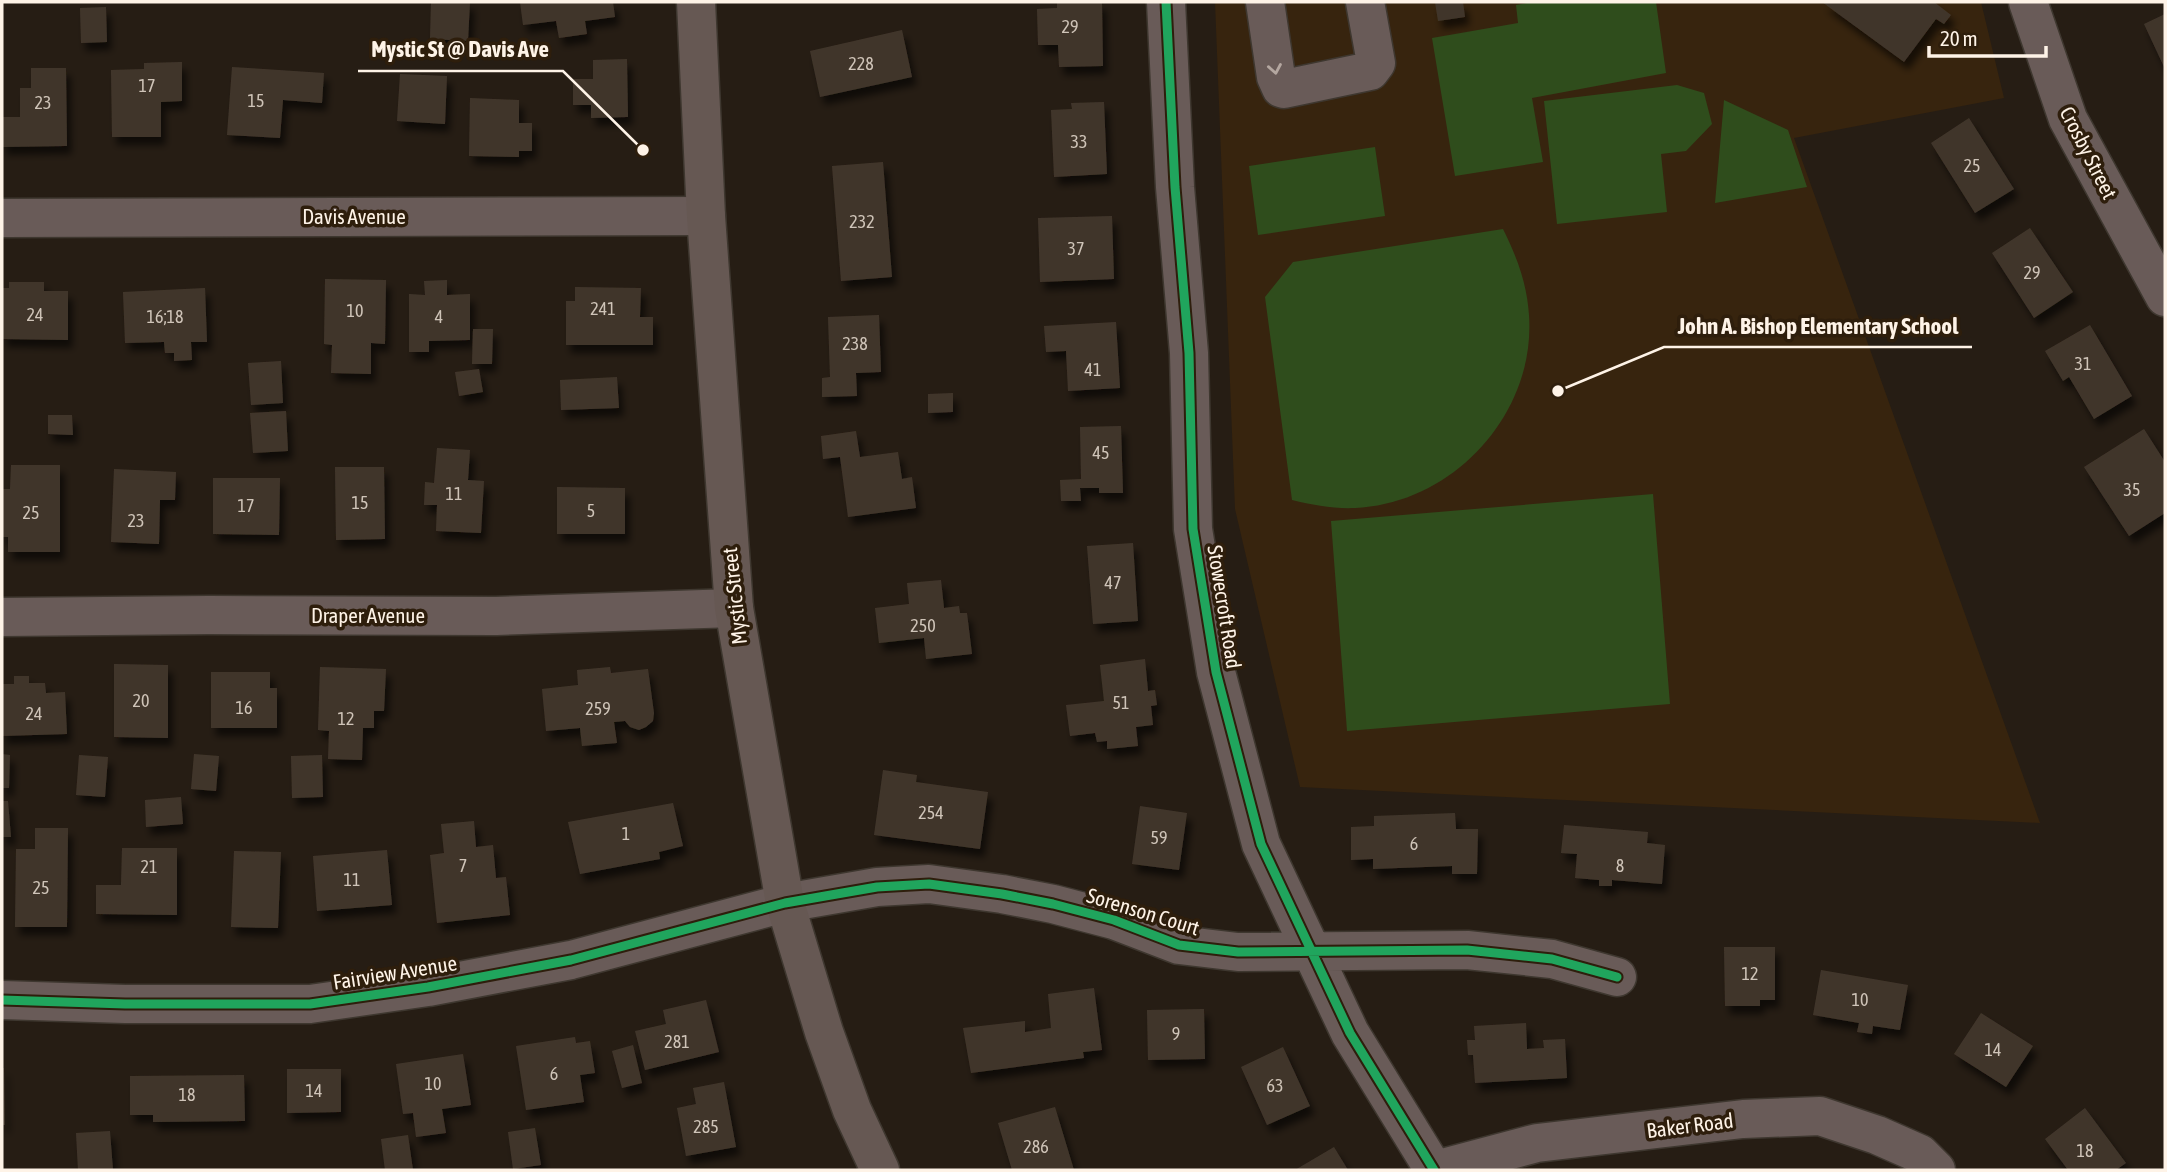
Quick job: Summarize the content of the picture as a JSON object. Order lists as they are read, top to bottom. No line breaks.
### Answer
{"streets":{"highway":["Mystic Street"],"street":["Crosby Street","Davis Avenue","Stowecroft Road","Draper Avenue","Sorenson Court","Fairview Avenue","Baker Road"]},"crossings":[["Davis Avenue","Mystic Street"],["Mystic Street","Draper Avenue"],["Mystic Street","Sorenson Court"],["Mystic Street","Fairview Avenue"],["Stowecroft Road","Sorenson Court"],["Stowecroft Road","Baker Road"],["Sorenson Court","Fairview Avenue"]],"places":["Mystic St @ Davis Ave","John A. Bishop Elementary School"],"house_numbers":["29","228","17","15","23","33","25","232","37","29","241","10","24","16;18","4","238","31","41","45","35","11","15","17","5","25","23","47","250","20","51","16","259","24","12","254","1","59","6","7","8","21","11","25","12","10","9","281","14","6","10","63","14","18","285","286","18"],"scale_bar":"20 m"}
